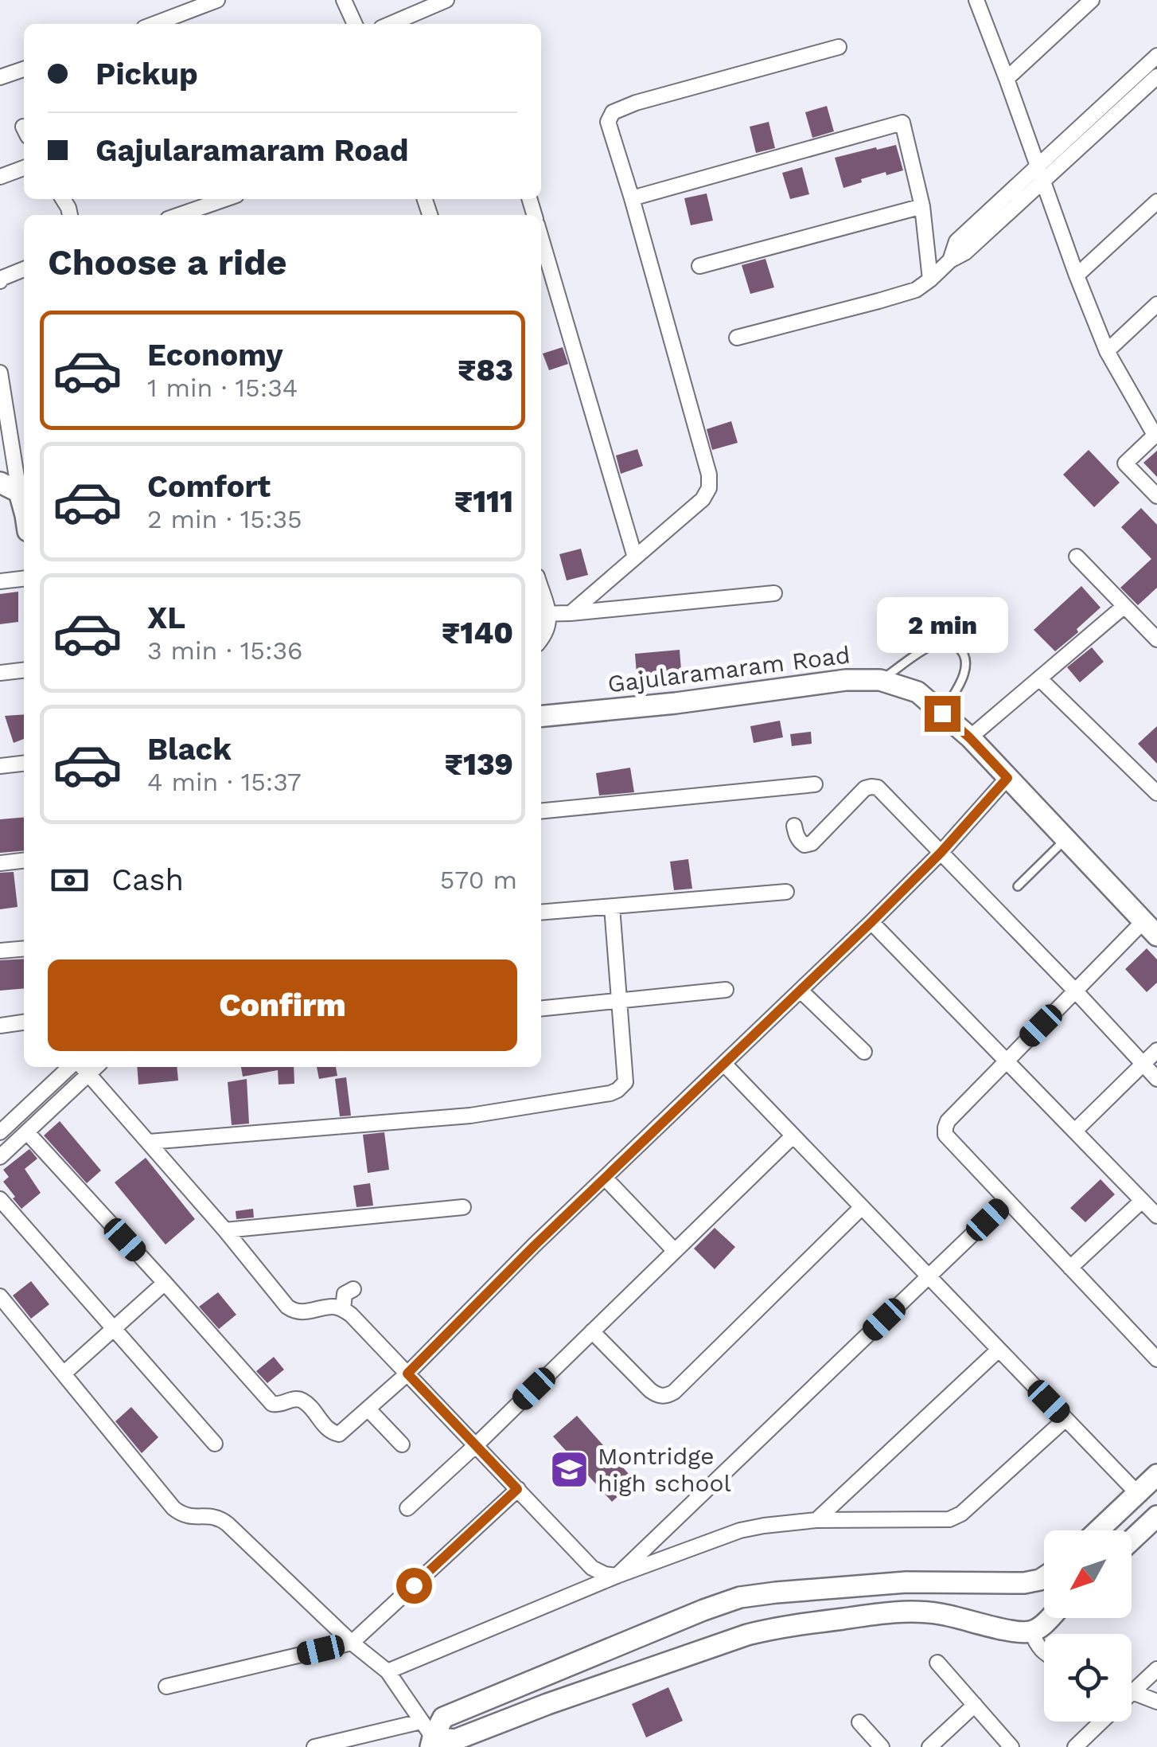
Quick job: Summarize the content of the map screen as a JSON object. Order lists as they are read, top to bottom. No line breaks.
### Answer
{"streets":{"street":["Gajularamaram Road"]},"places":{"school or university":["Montridge high school"]},"north":"bottom left","page":{"banner":["Pickup","Gajularamaram Road"],"heading":"Choose a ride","list":[{"name":"Economy","note":"1 min · 15:34","value":"₹83"},{"name":"Comfort","note":"2 min · 15:35","value":"₹111"},{"name":"XL","note":"3 min · 15:36","value":"₹140"},{"name":"Black","note":"4 min · 15:37","value":"₹139"}],"bubble":"2 min","pay":["Cash","570 m"],"buttons":"Confirm"}}
